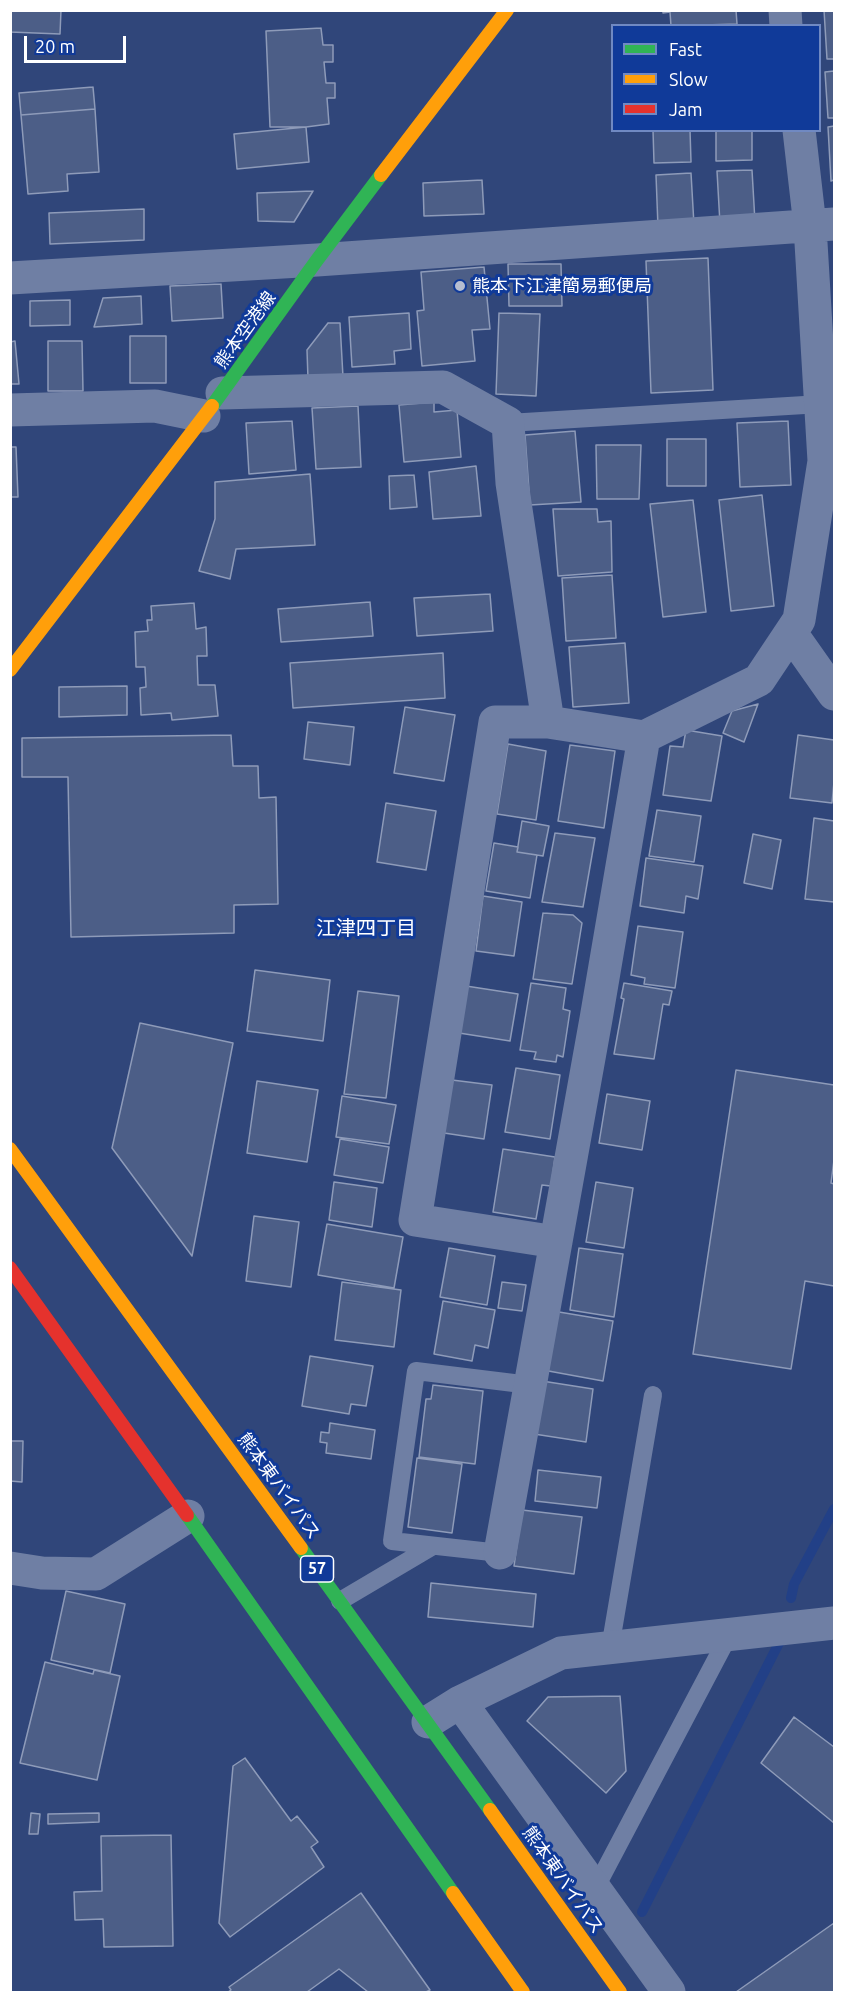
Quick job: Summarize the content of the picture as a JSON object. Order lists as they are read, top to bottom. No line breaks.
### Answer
{"streets":{"main road":["熊本空港線","熊本東バイパス","57"]},"districts":["江津四丁目"],"places":["熊本下江津簡易郵便局"],"legend":["Fast","Slow","Jam"],"scale_bar":"20 m"}
